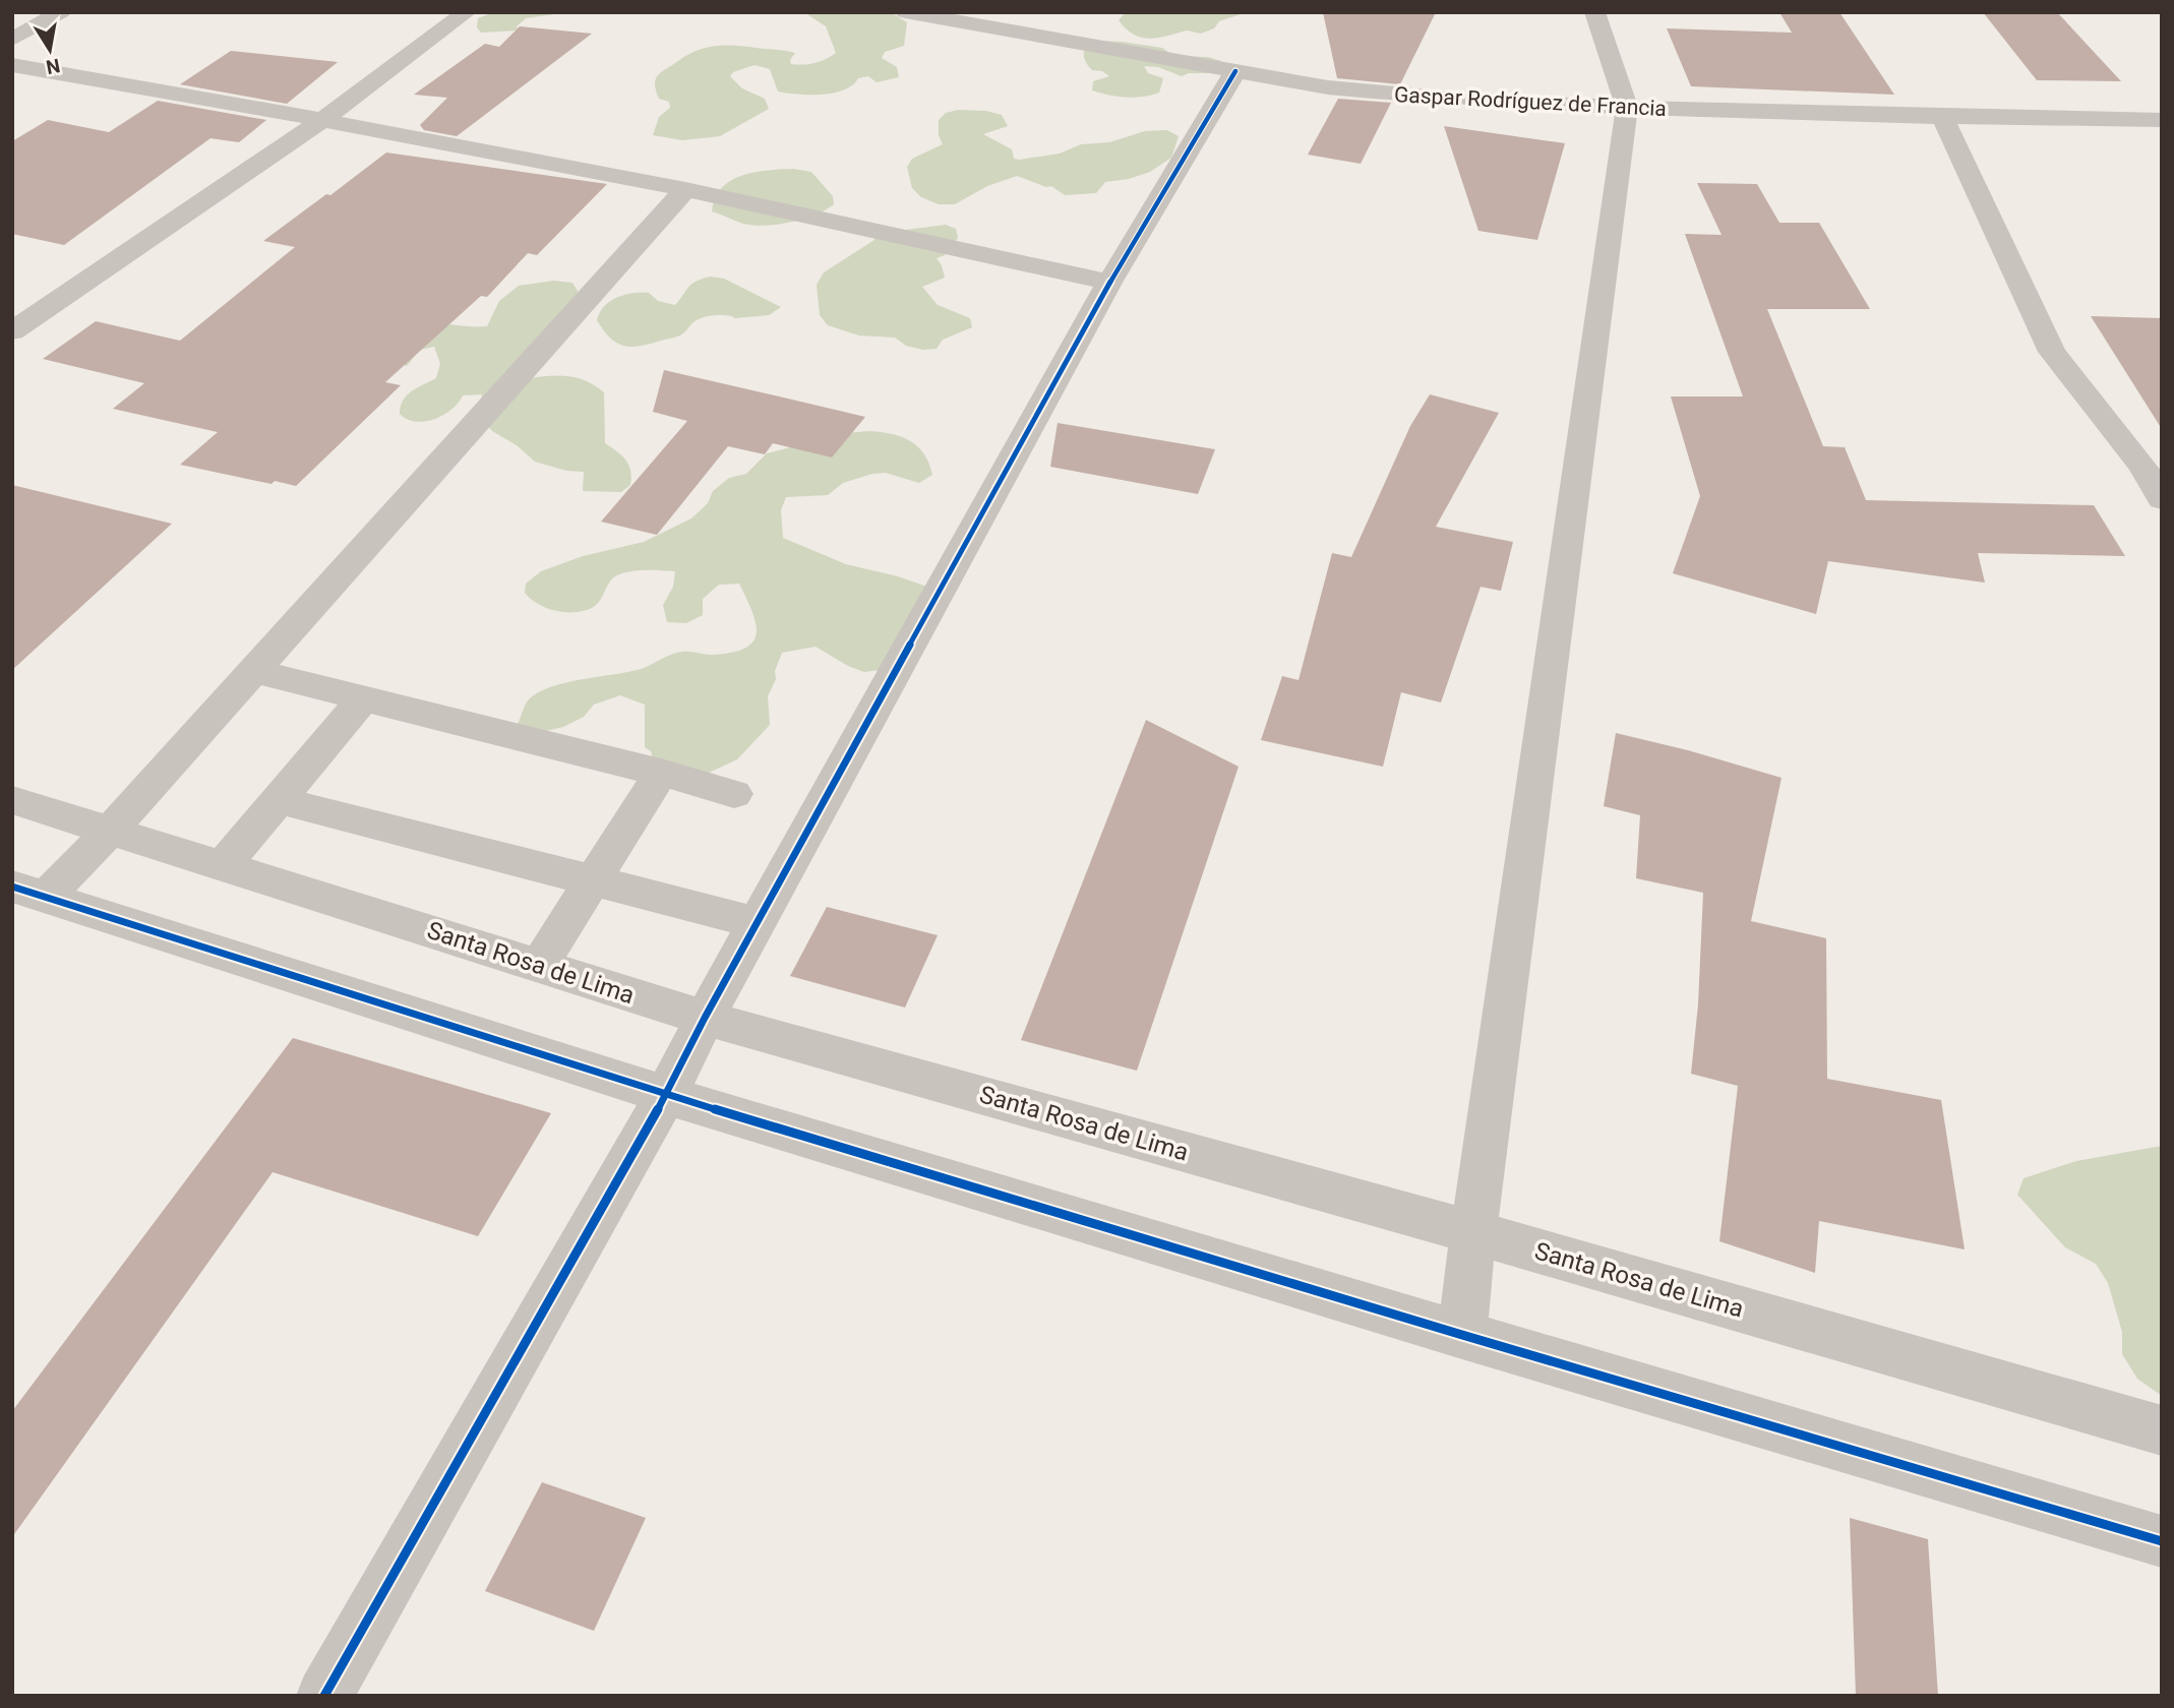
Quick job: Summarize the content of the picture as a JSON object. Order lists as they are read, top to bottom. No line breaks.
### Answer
{"streets":{"street":["Gaspar Rodríguez de Francia","Santa Rosa de Lima"]},"north":"bottom"}
